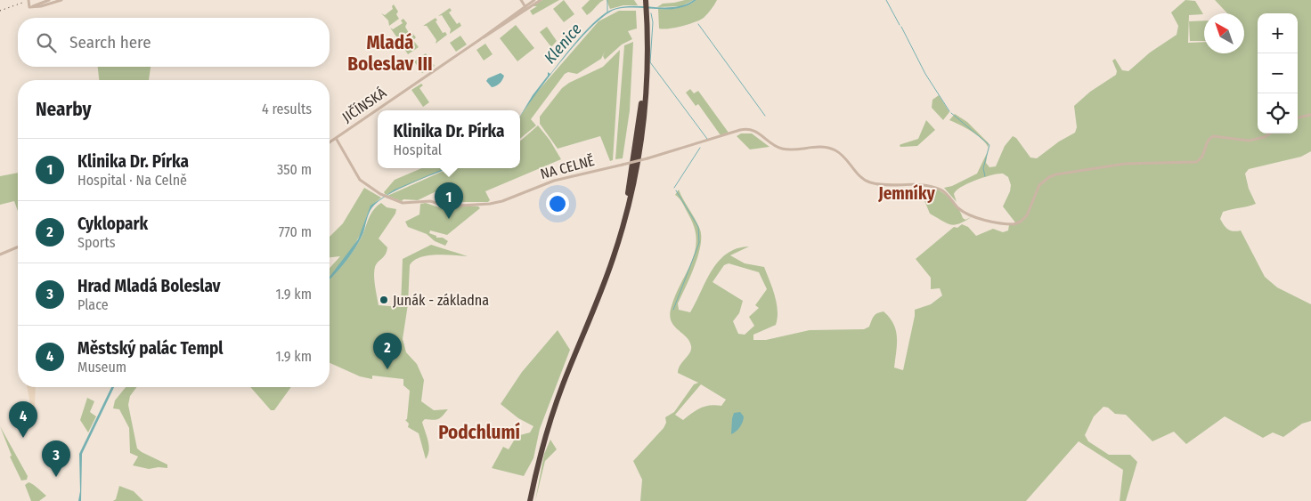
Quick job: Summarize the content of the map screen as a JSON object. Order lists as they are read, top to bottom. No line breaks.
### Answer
{"streets":{"street":["JIČÍNSKÁ","NA CELNĚ"]},"crossings":[["JIČÍNSKÁ","NA CELNĚ"]],"districts":["Mladá Boleslav III","Jemníky","Podchlumí"],"water":["Klenice"],"places":["Junák - základna"],"north":"top left","page":{"map_buttons":["+","−"],"search":"Search here","heading":["Nearby","4 results"],"popup":["Klinika Dr. Pírka","Hospital"],"list":[{"mark":"1","name":"Klinika Dr. Pírka","note":"Hospital · Na Celně","value":"350 m"},{"mark":"2","name":"Cyklopark","note":"Sports","value":"770 m"},{"mark":"3","name":"Hrad Mladá Boleslav","note":"Place","value":"1.9 km"},{"mark":"4","name":"Městský palác Templ","note":"Museum","value":"1.9 km"}],"pins":["1","2","4","3"]}}
